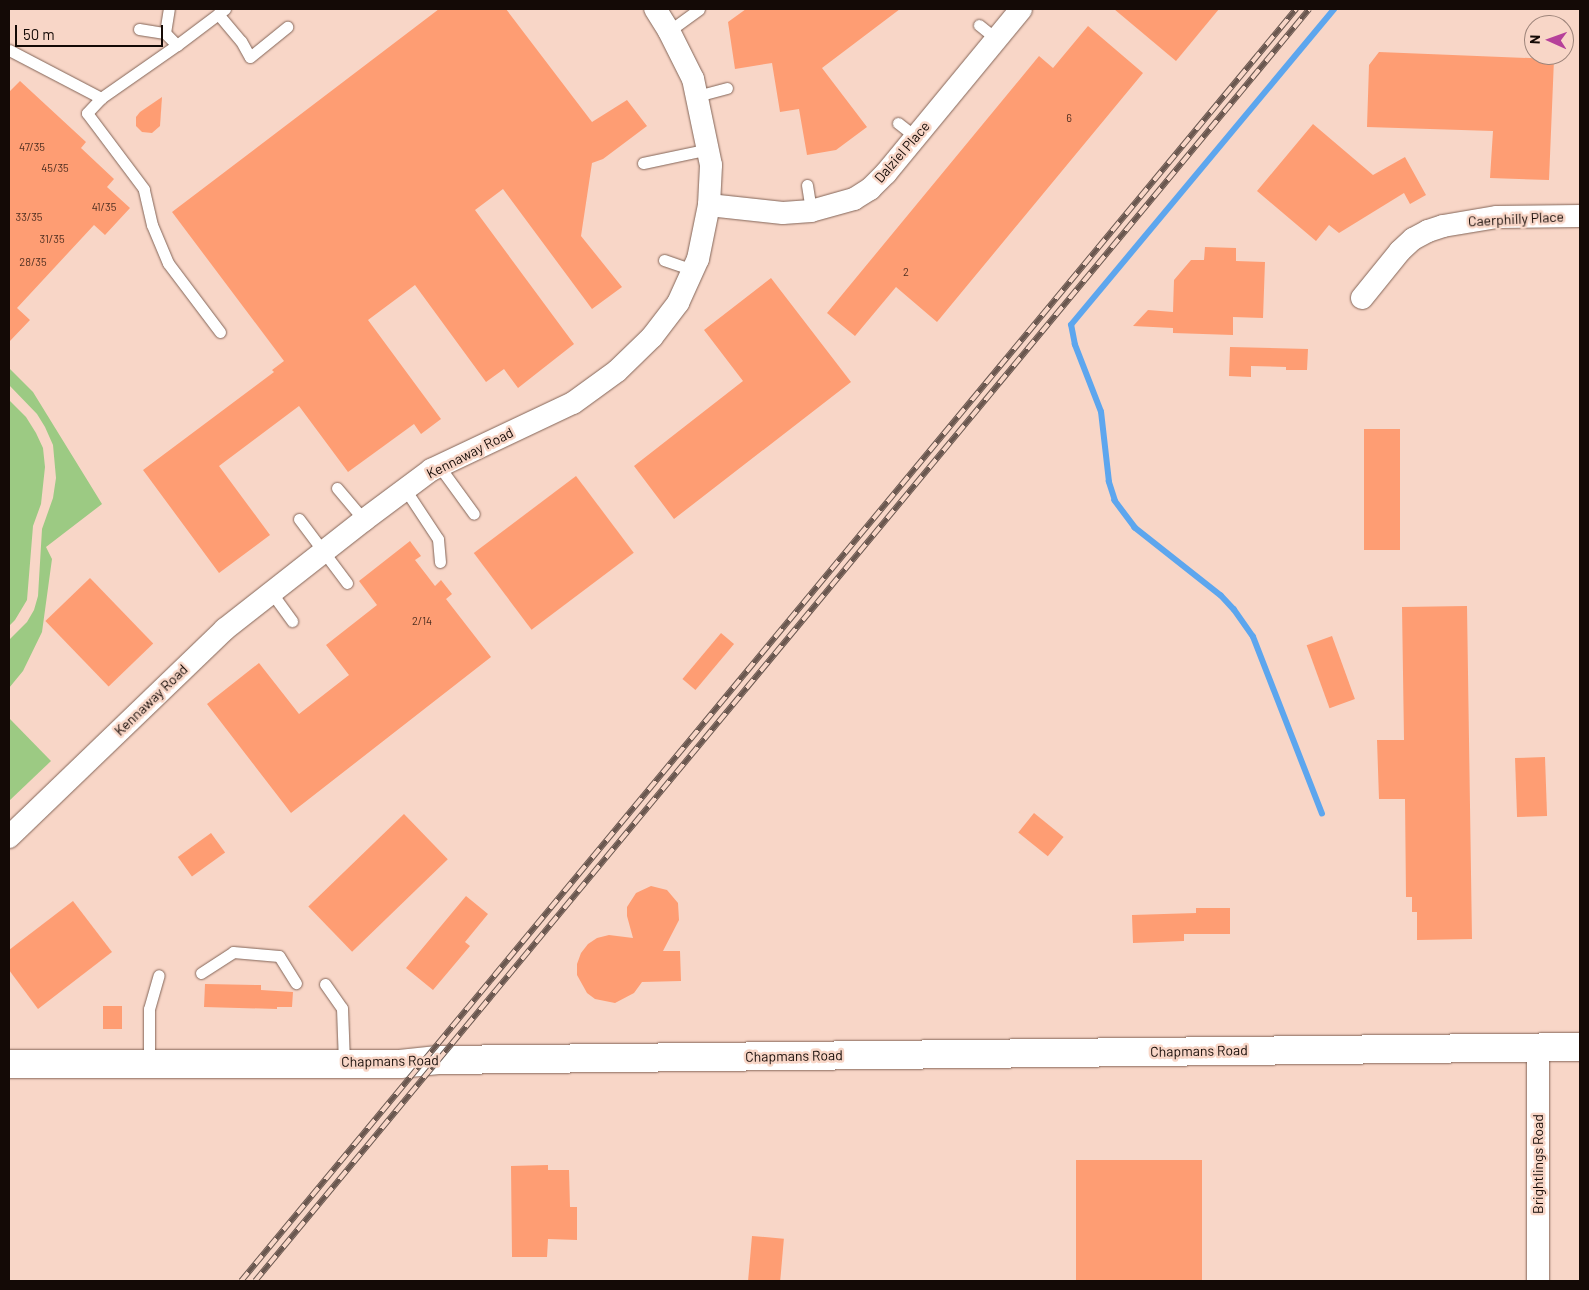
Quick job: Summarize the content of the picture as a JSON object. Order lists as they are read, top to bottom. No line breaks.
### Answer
{"streets":{"street":["Dalziel Place","Caerphilly Place","Kennaway Road","Chapmans Road","Brightlings Road"]},"crossings":[["Dalziel Place","Kennaway Road"],["Chapmans Road","Brightlings Road"]],"house_numbers":["6","47/35","45/35","41/35","33/35","31/35","28/35","2","2/14"],"scale_bar":"50 m","north":"left"}
